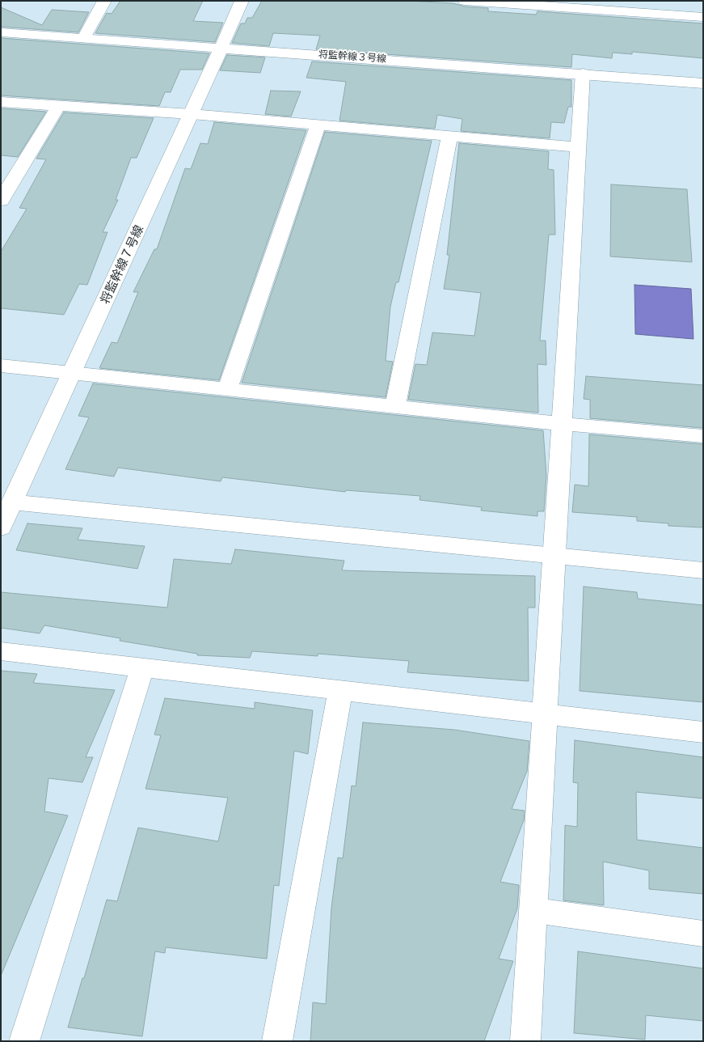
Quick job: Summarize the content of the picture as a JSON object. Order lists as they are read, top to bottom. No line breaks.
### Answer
{"streets":{"street":["将監幹線３号線","将監幹線７号線"]},"crossings":[["将監幹線３号線","将監幹線７号線"]]}
